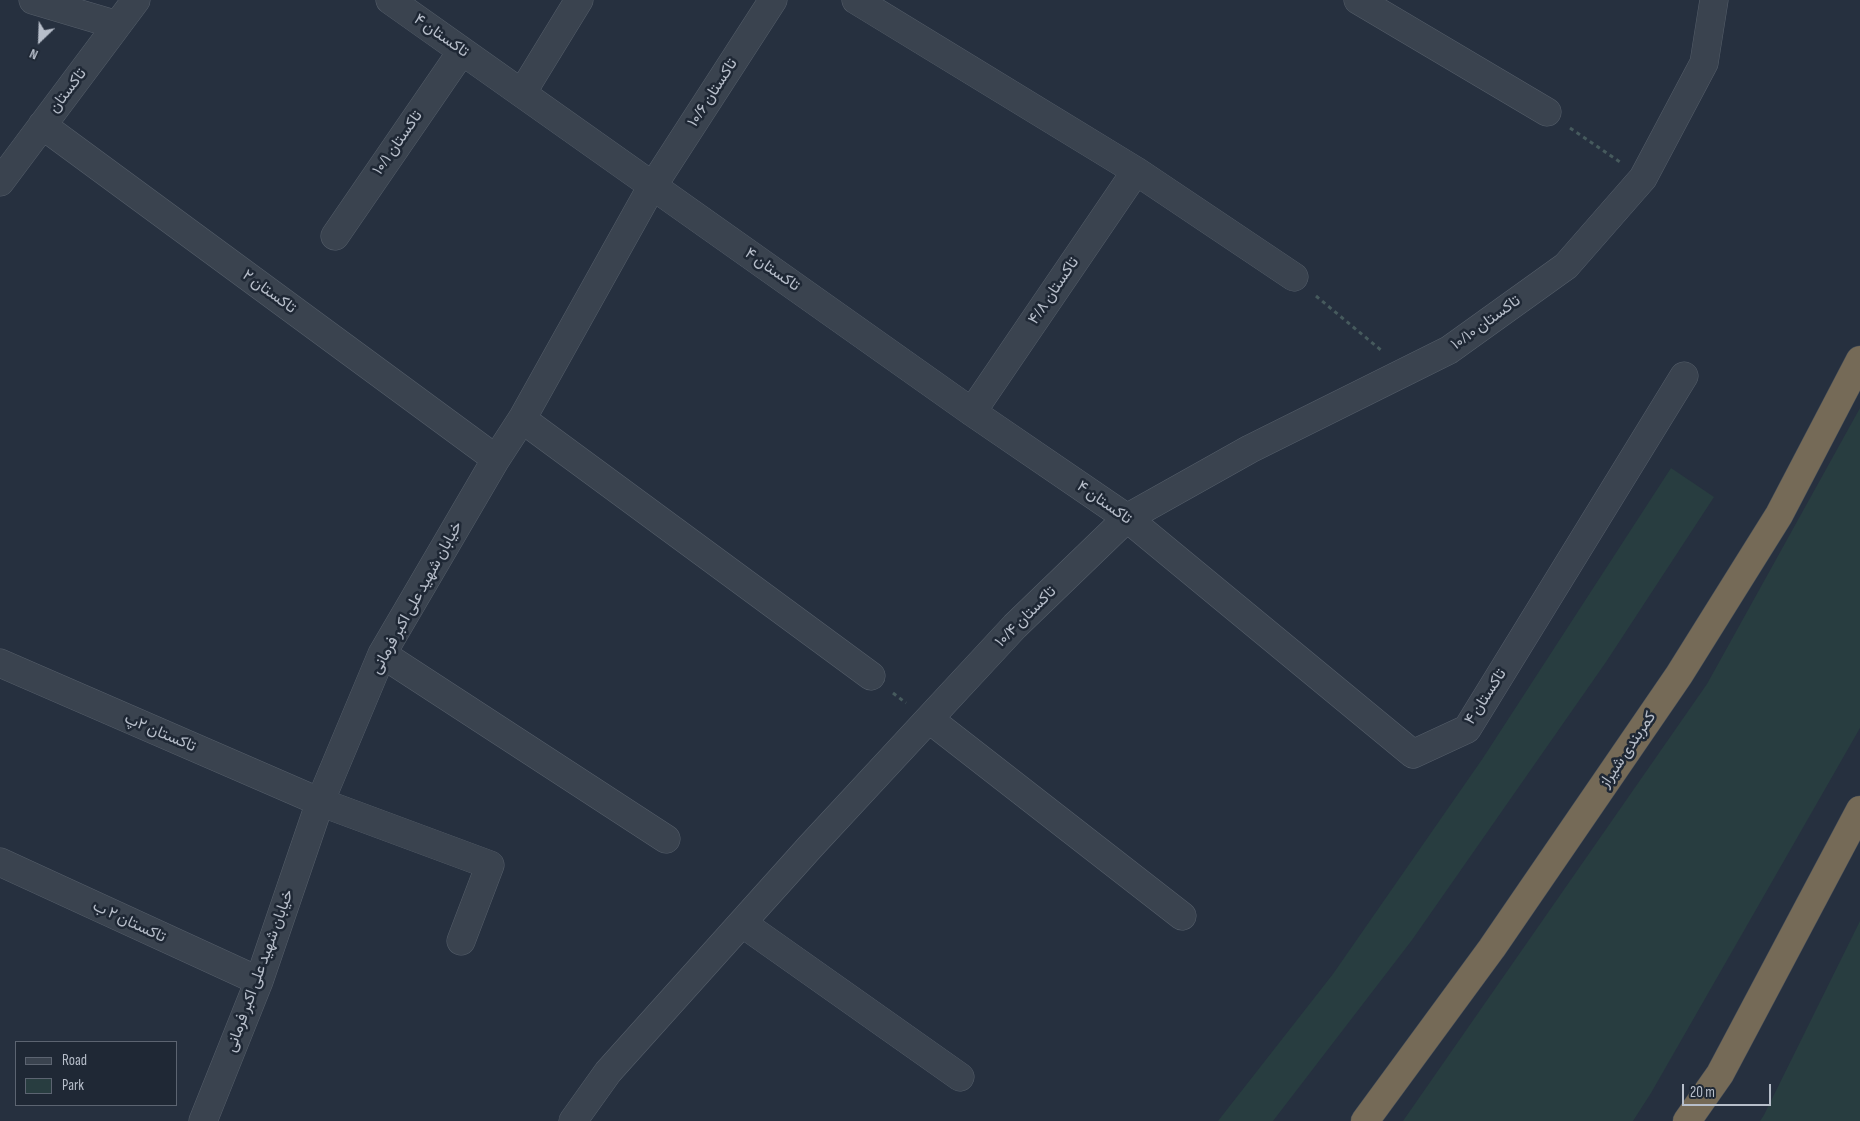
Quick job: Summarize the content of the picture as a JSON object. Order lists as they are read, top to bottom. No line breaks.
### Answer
{"streets":{"highway":["کمربندی شیراز"],"street":["تاکستان ۴","تاکستان","تاکستان ۱۰/۶","تاکستان ۱۰/۱","تاکستان ۴/۸","تاکستان ۲","تاکستان ۱۰/۱۰","خیابان شهید علی اکبر فرمانی","تاکستان ۱۰/۴","تاکستان ۲پ","تاکستان ۲ ب"]},"crossings":[["تاکستان ۴","تاکستان ۱۰/۶"],["تاکستان ۴","تاکستان ۱۰/۱"],["تاکستان ۴","تاکستان ۴/۸"],["تاکستان ۴","تاکستان ۱۰/۱۰"],["تاکستان ۴","خیابان شهید علی اکبر فرمانی"],["تاکستان ۴","تاکستان ۱۰/۴"],["تاکستان","تاکستان ۲"],["تاکستان ۱۰/۶","خیابان شهید علی اکبر فرمانی"],["تاکستان ۲","خیابان شهید علی اکبر فرمانی"],["تاکستان ۱۰/۱۰","تاکستان ۱۰/۴"],["خیابان شهید علی اکبر فرمانی","تاکستان ۲پ"],["خیابان شهید علی اکبر فرمانی","تاکستان ۲ ب"]],"legend":["Road","Park"],"scale_bar":"20 m","north":"bottom left"}
